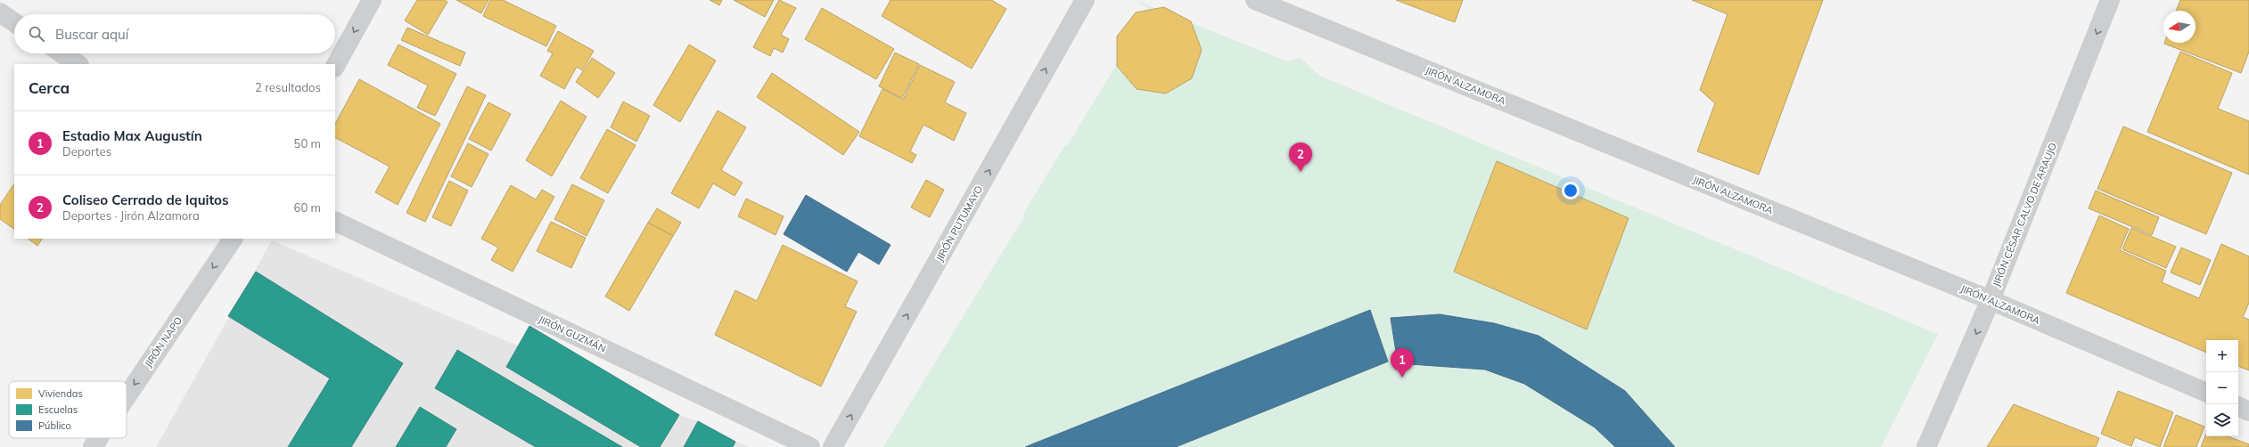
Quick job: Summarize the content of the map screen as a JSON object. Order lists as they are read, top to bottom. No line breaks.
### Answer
{"streets":{"street":["JIRÓN ALZAMORA","JIRÓN CÉSAR CALVO DE ARAUJO","JIRÓN PUTUMAYO","JIRÓN GUZMÁN","JIRÓN NAPO"]},"crossings":[["JIRÓN ALZAMORA","JIRÓN CÉSAR CALVO DE ARAUJO"]],"one_way":["JIRÓN CÉSAR CALVO DE ARAUJO","JIRÓN PUTUMAYO","JIRÓN NAPO"],"legend":["Viviendas","Escuelas","Público"],"north":"left","page":{"search":"Buscar aquí","heading":["Cerca","2 resultados"],"list":[{"mark":"1","name":"Estadio Max Augustín","note":"Deportes","value":"50 m"},{"mark":"2","name":"Coliseo Cerrado de Iquitos","note":"Deportes · Jirón Alzamora","value":"60 m"}],"pins":["2","1"],"map_buttons":["+","−"]}}
